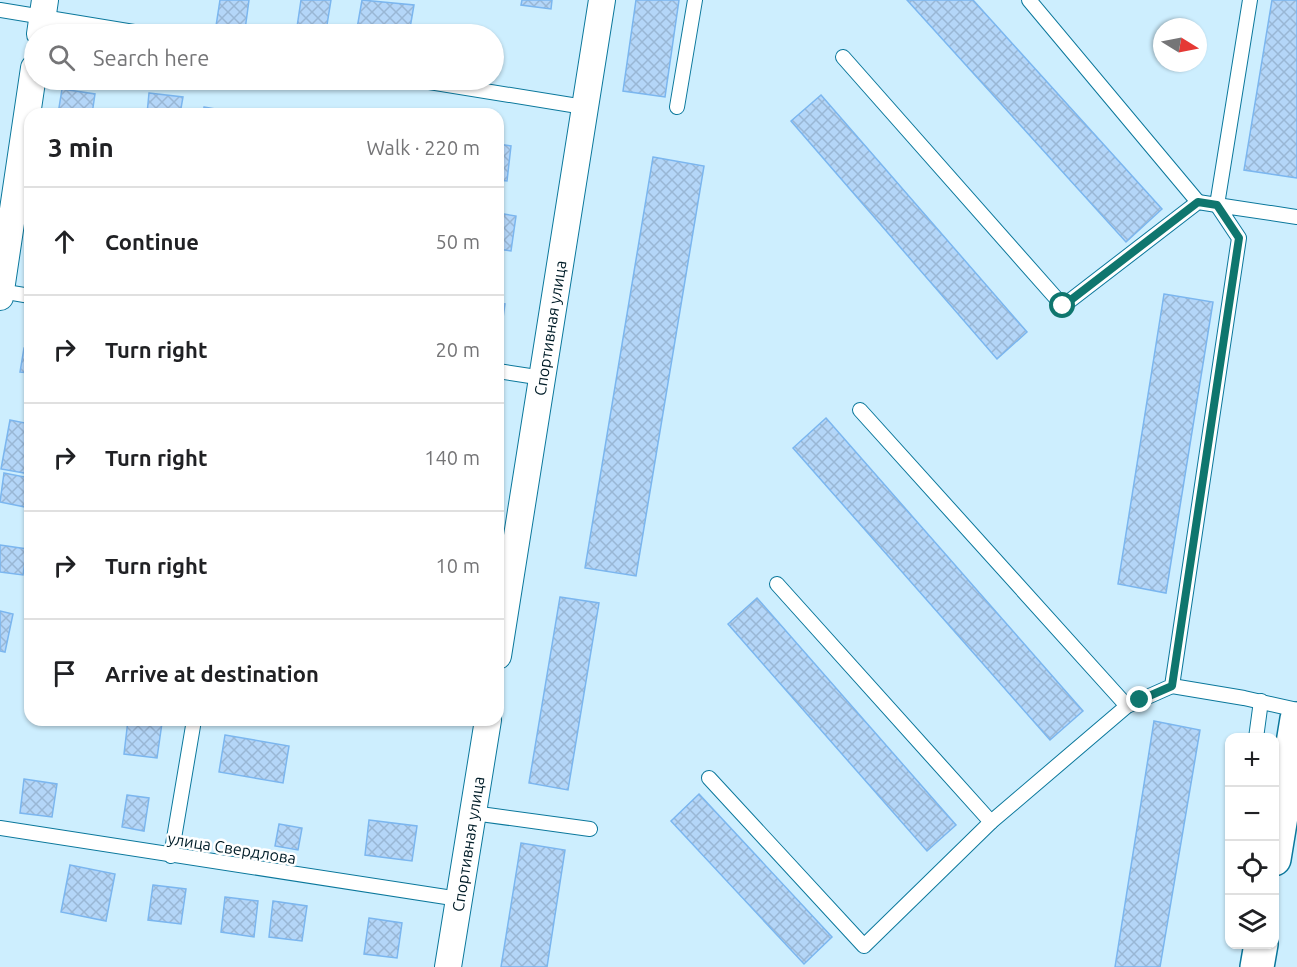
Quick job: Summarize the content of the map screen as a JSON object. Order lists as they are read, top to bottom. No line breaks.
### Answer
{"streets":{"street":["Спортивная улица"],"lane":["улица Свердлова"]},"crossings":[["Спортивная улица","улица Свердлова"]],"north":"right","page":{"search":"Search here","heading":["3 min","Walk · 220 m"],"list":[["Continue","50 m"],["Turn right","20 m"],["Turn right","140 m"],["Turn right","10 m"],"Arrive at destination"],"map_buttons":["+","−"]}}
